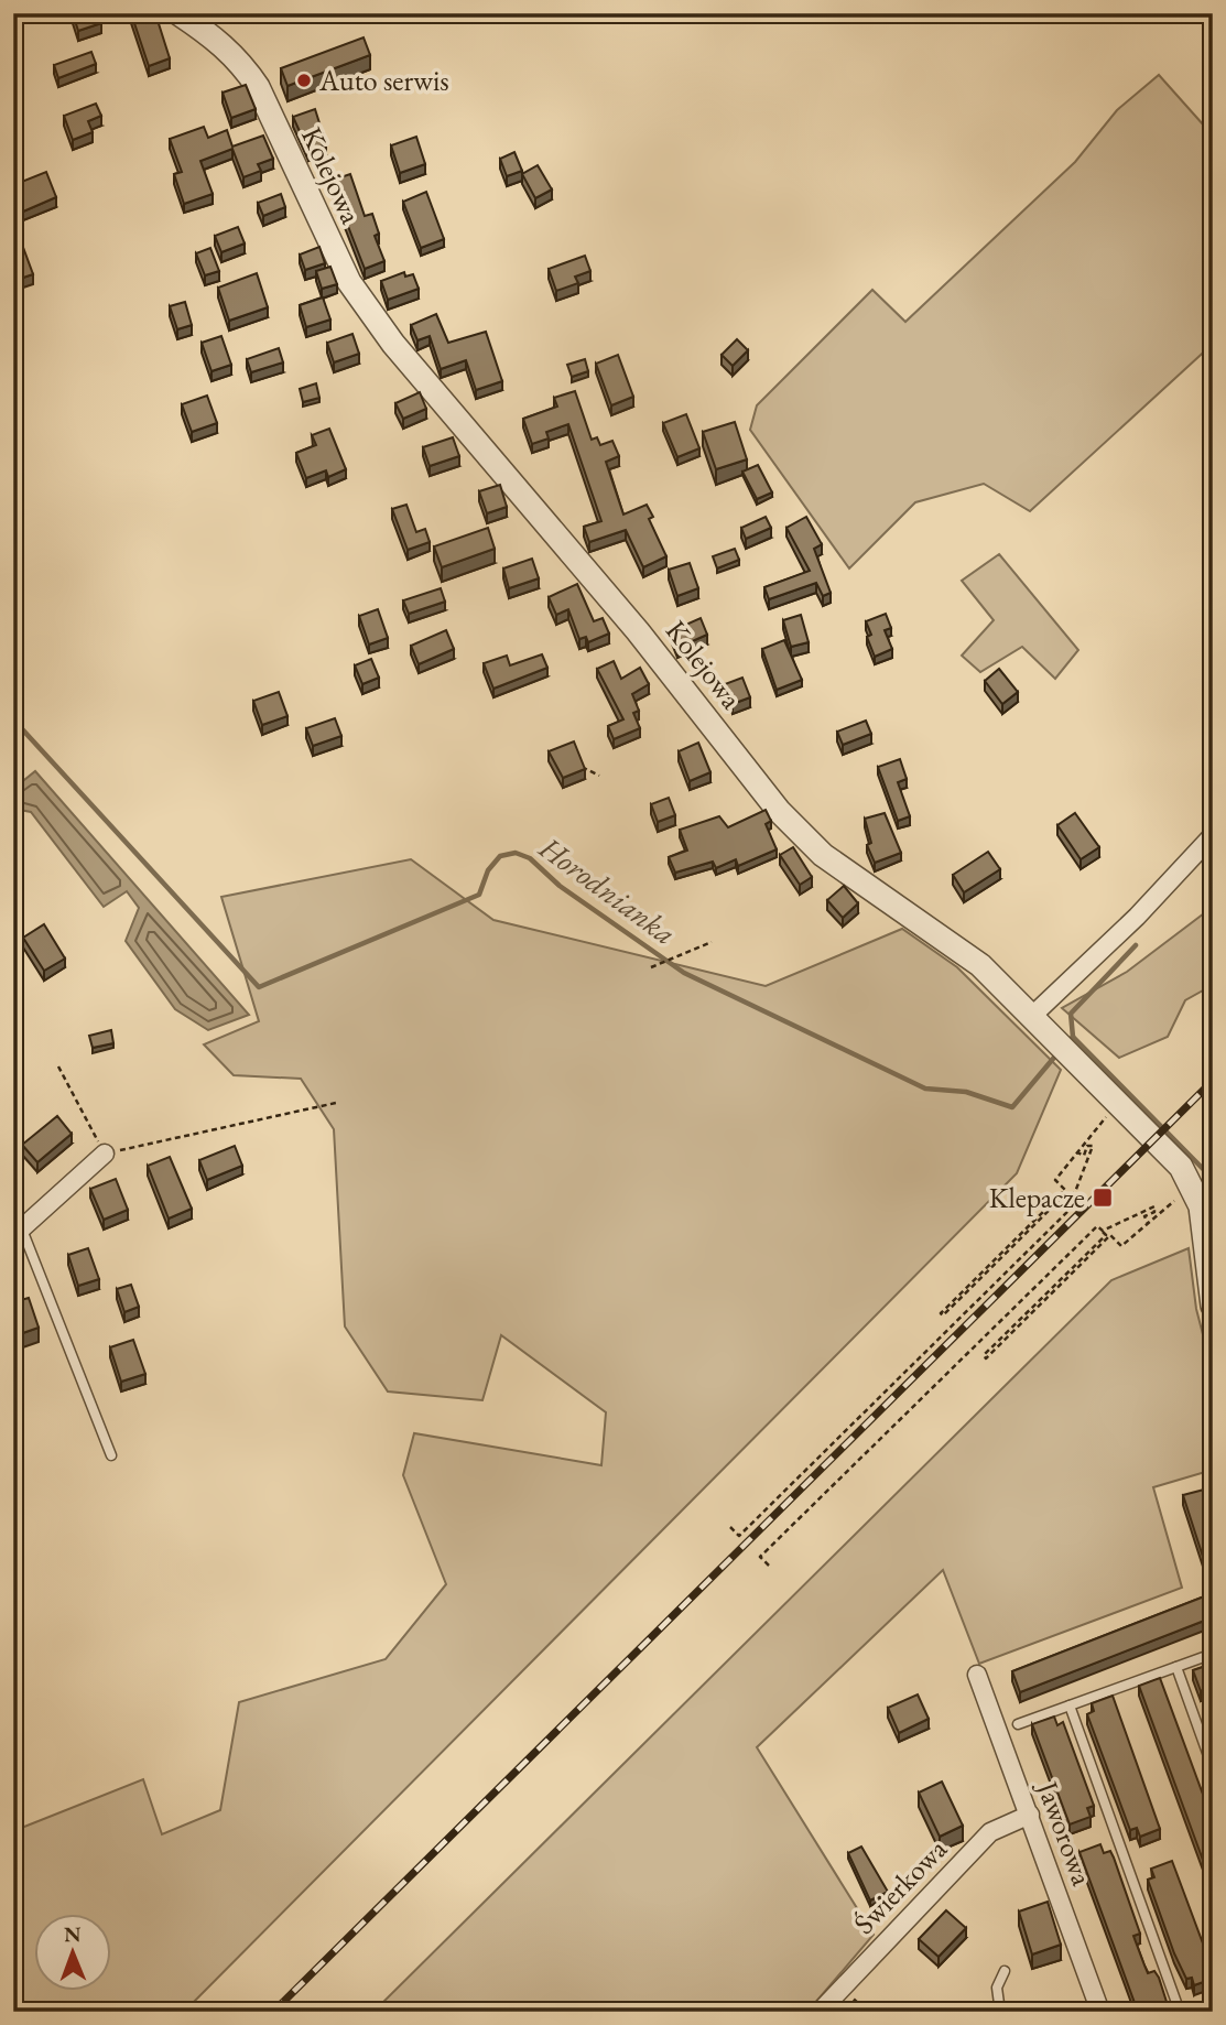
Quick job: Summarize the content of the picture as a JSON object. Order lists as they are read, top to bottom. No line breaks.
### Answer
{"streets":{"street":["Kolejowa","Jaworowa","Świerkowa"]},"crossings":[["Jaworowa","Świerkowa"]],"water":["Horodnianka"],"places":{"other":["Auto serwis"],"transit":["Klepacze"]},"north":"top"}
